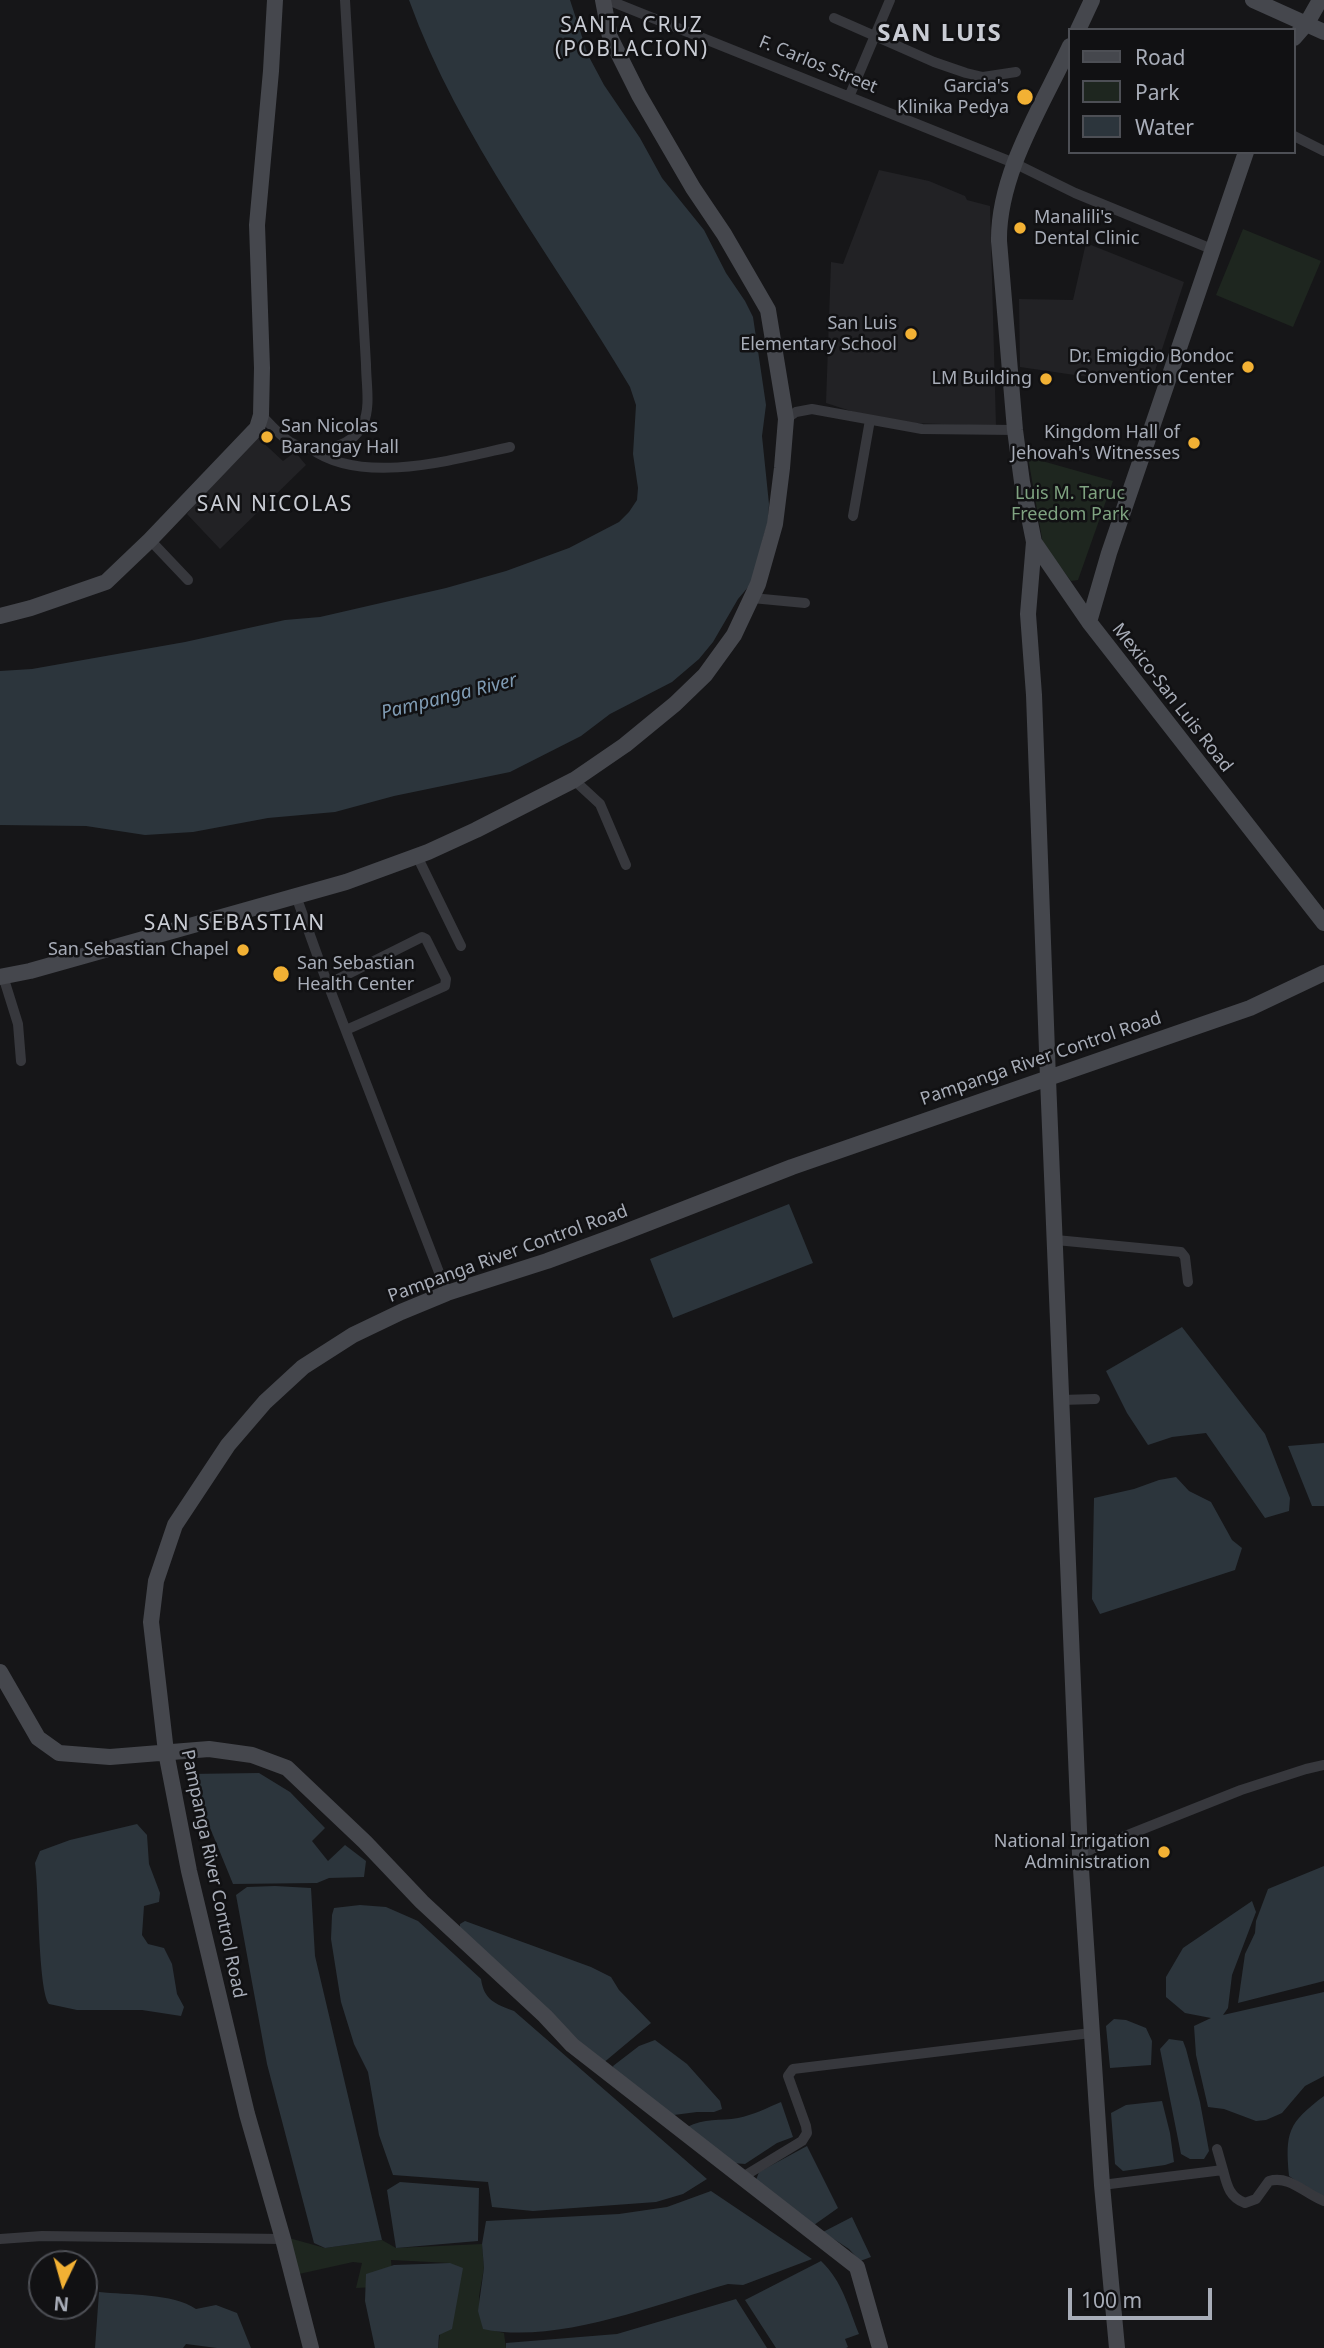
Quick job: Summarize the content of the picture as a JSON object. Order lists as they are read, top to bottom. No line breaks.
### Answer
{"streets":{"street":["F. Carlos Street","Mexico-San Luis Road","Pampanga River Control Road"]},"crossings":[["F. Carlos Street","Mexico-San Luis Road"]],"districts":["SANTA CRUZ (POBLACION)","SAN LUIS","SAN NICOLAS","SAN SEBASTIAN"],"water":["Pampanga River"],"parks":["Luis M. Taruc Freedom Park"],"places":["Garcia's Klinika Pedya","Manalili's Dental Clinic","San Luis Elementary School","Dr. Emigdio Bondoc Convention Center","LM Building","San Nicolas Barangay Hall","Kingdom Hall of Jehovah's Witnesses","San Sebastian Chapel","San Sebastian Health Center","National Irrigation Administration"],"legend":["Road","Park","Water"],"scale_bar":"100 m","north":"bottom"}
